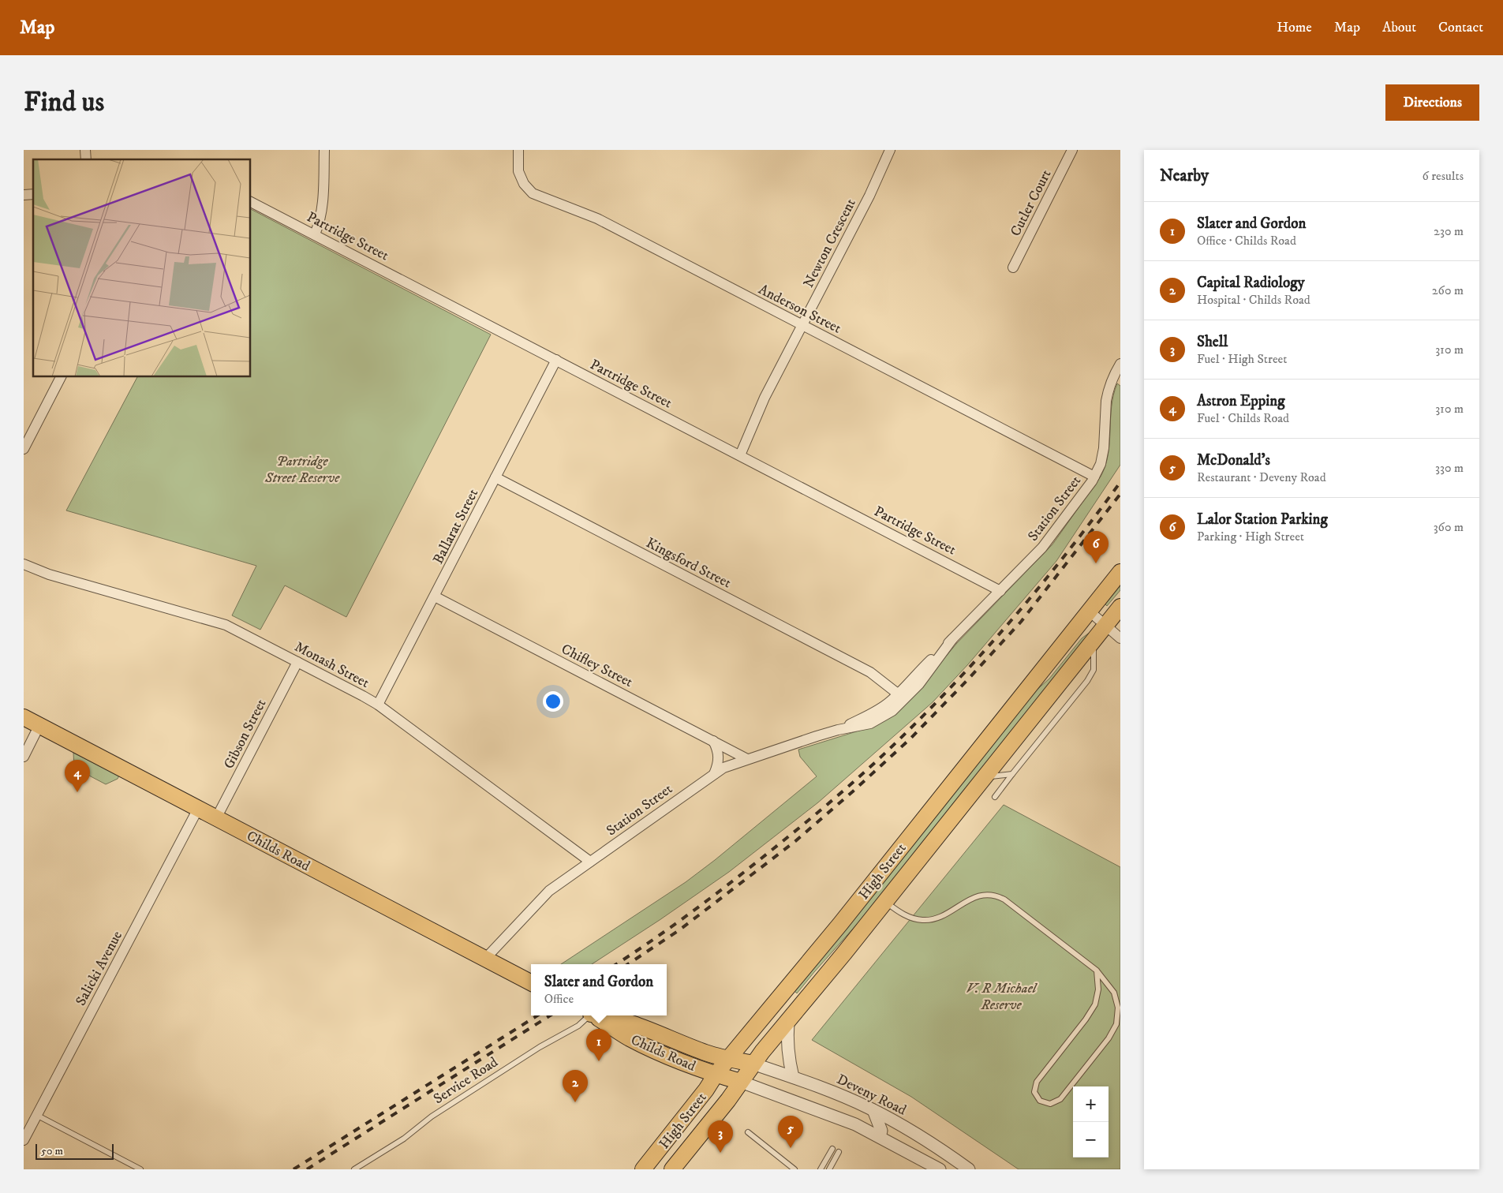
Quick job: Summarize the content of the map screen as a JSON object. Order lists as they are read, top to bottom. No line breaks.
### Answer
{"streets":{"main road":["Childs Road","High Street"],"street":["Cutler Court","Partridge Street","Newton Crescent","Anderson Street","Station Street","Ballarat Street","Kingsford Street","Monash Street","Chifley Street","Gibson Street","Salicki Avenue","Deveny Road"],"lane":["Service Road"]},"crossings":[["Partridge Street","Newton Crescent"],["Partridge Street","Station Street"],["Partridge Street","Ballarat Street"],["Newton Crescent","Anderson Street"],["Anderson Street","Station Street"],["Station Street","Kingsford Street"],["Station Street","Monash Street"],["Station Street","Chifley Street"],["Station Street","Childs Road"],["Ballarat Street","Kingsford Street"],["Ballarat Street","Monash Street"],["Ballarat Street","Chifley Street"],["Monash Street","Gibson Street"],["Gibson Street","Childs Road"],["Childs Road","High Street"],["Childs Road","Salicki Avenue"],["Childs Road","Deveny Road"],["High Street","Deveny Road"]],"parks":["Partridge Street Reserve","V. R Michael Reserve"],"scale_bar":"50 m","page":{"header":"Map","nav":["Home","Map","About","Contact"],"buttons":"Directions","title":"Find us","heading":["Nearby","6 results"],"list":[{"mark":"1","name":"Slater and Gordon","note":"Office · Childs Road","value":"230 m"},{"mark":"2","name":"Capital Radiology","note":"Hospital · Childs Road","value":"260 m"},{"mark":"3","name":"Shell","note":"Fuel · High Street","value":"310 m"},{"mark":"4","name":"Astron Epping","note":"Fuel · Childs Road","value":"310 m"},{"mark":"5","name":"McDonald's","note":"Restaurant · Deveny Road","value":"330 m"},{"mark":"6","name":"Lalor Station Parking","note":"Parking · High Street","value":"360 m"}],"pins":["6","4","1","2","5","3"],"popup":["Slater and Gordon","Office"],"map_buttons":["+","−"],"scale":"50 m"}}
